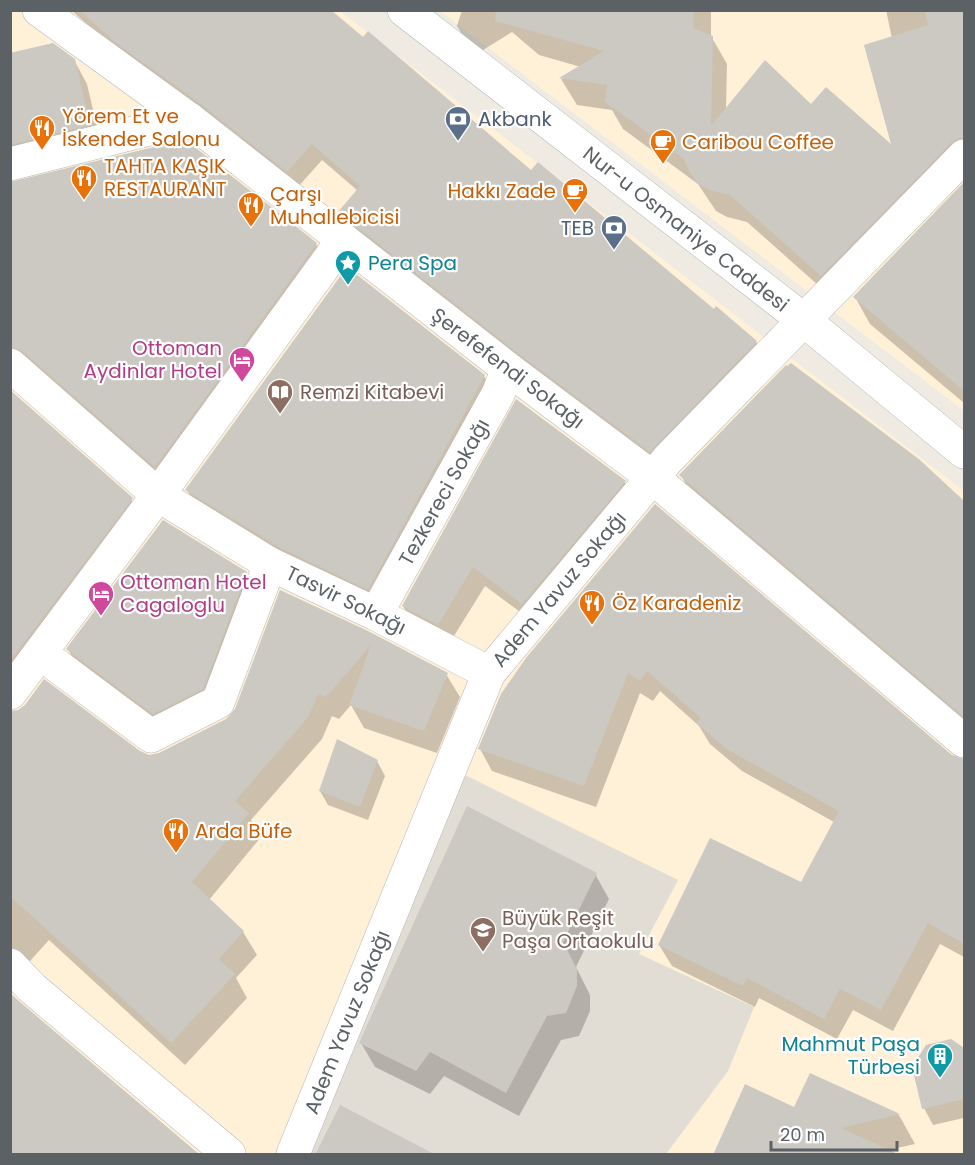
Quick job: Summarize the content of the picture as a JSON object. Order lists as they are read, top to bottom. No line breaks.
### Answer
{"streets":{"street":["Nur-u Osmaniye Caddesi","Şerefefendi Sokağı","Tezkereci Sokağı","Adem Yavuz Sokağı","Tasvir Sokağı"]},"crossings":[["Nur-u Osmaniye Caddesi","Adem Yavuz Sokağı"],["Şerefefendi Sokağı","Tezkereci Sokağı"],["Şerefefendi Sokağı","Adem Yavuz Sokağı"],["Tezkereci Sokağı","Tasvir Sokağı"],["Adem Yavuz Sokağı","Tasvir Sokağı"]],"places":{"bank":["Akbank","TEB"],"restaurant":["Yörem Et ve İskender Salonu","TAHTA KAŞIK RESTAURANT","Çarşı Muhallebicisi","Öz Karadeniz","Arda Büfe"],"cafe":["Caribou Coffee","Hakkı Zade"],"place":["Pera Spa"],"hotel":["Ottoman Aydinlar Hotel","Ottoman Hotel Cagaloglu"],"library":["Remzi Kitabevi"],"school or university":["Büyük Reşit Paşa Ortaokulu"],"building":["Mahmut Paşa Türbesi"]},"scale_bar":"20 m"}
